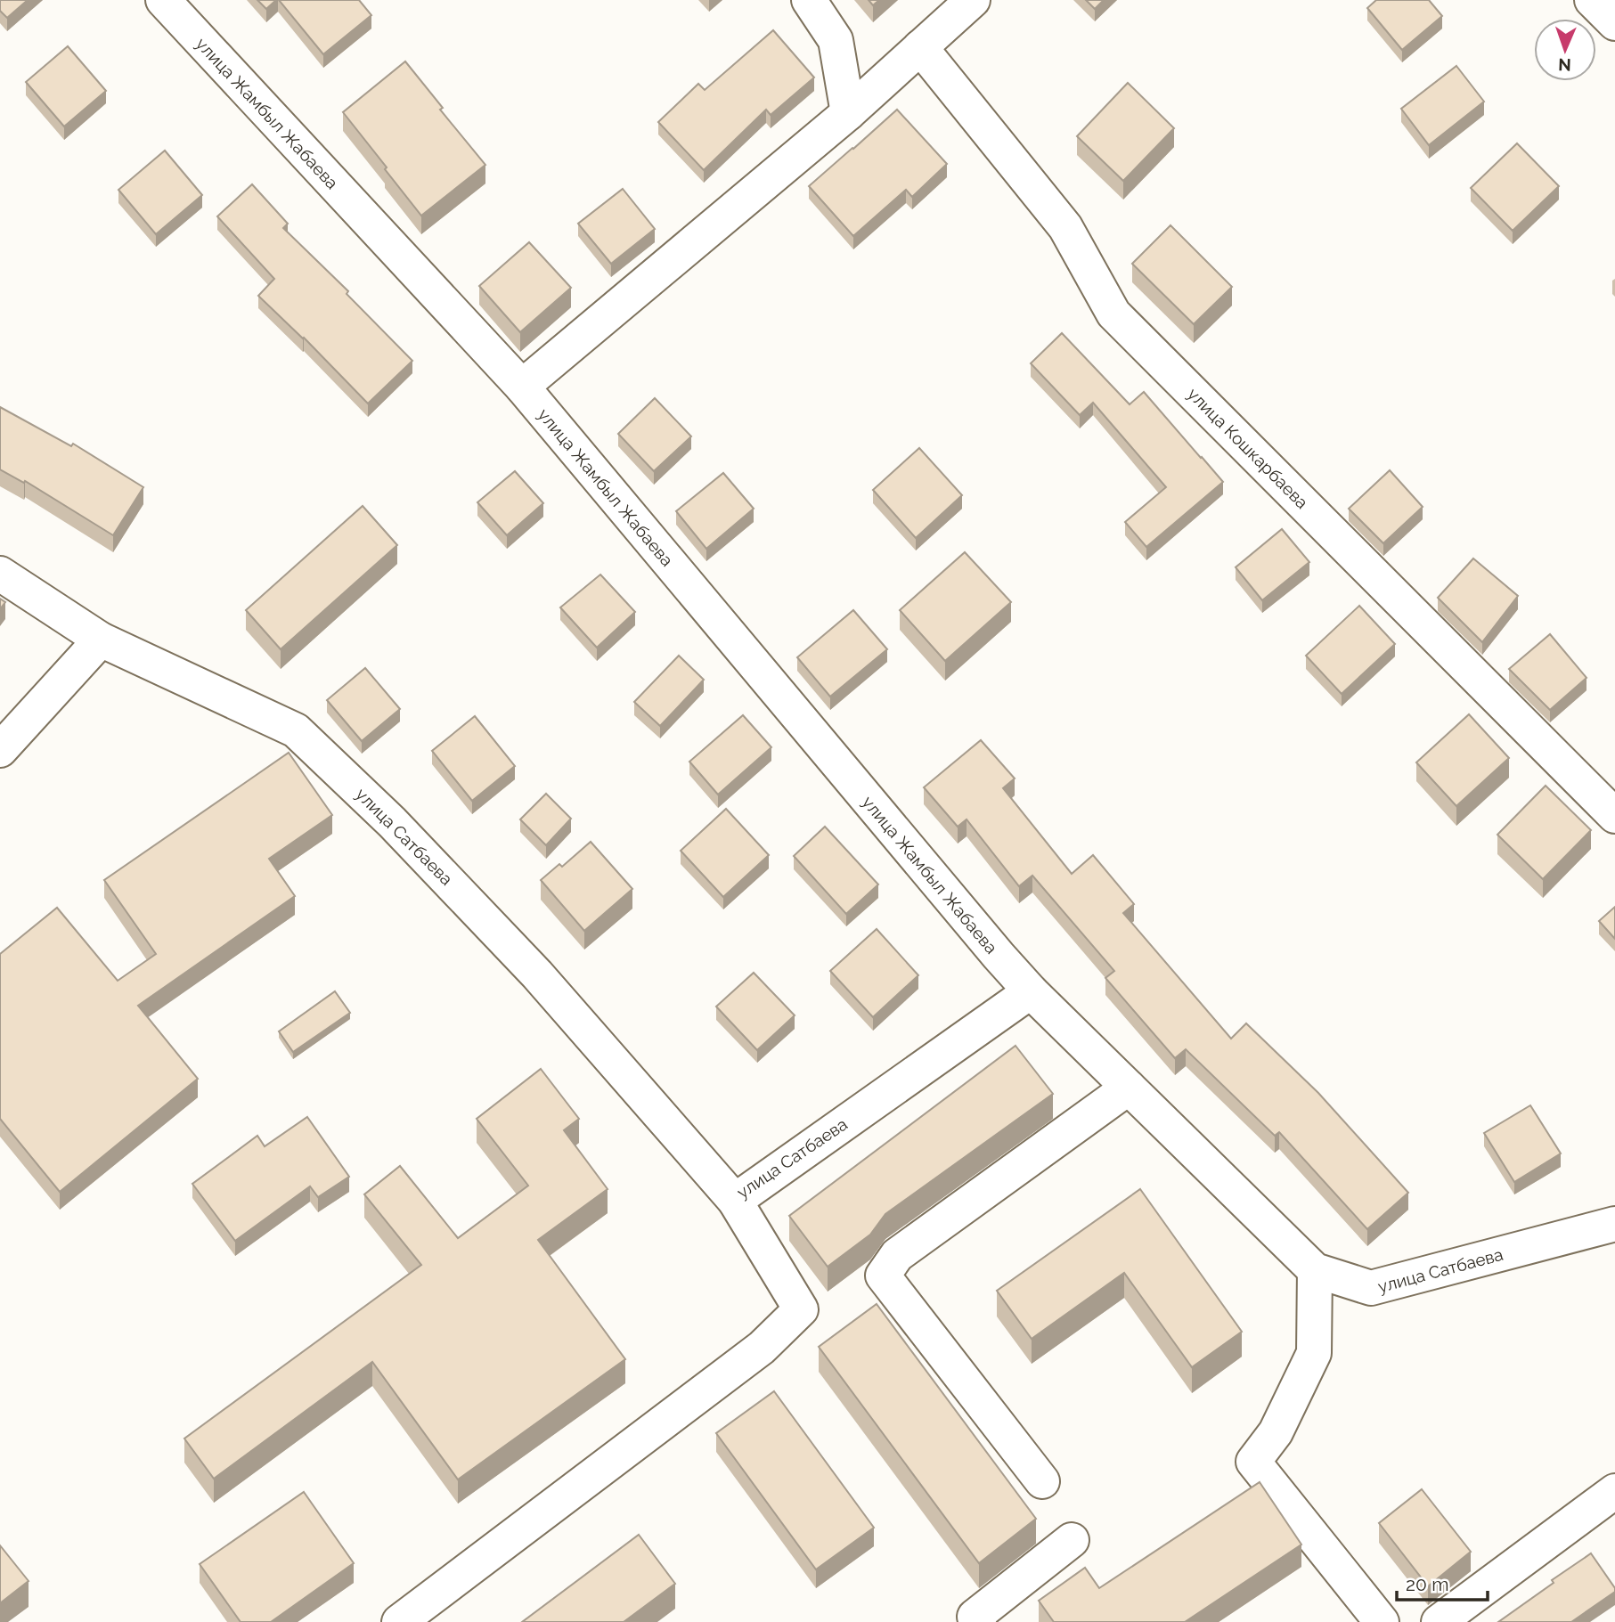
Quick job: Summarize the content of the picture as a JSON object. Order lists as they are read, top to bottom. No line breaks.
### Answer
{"streets":{"main road":["улица Жамбыл Жабаева","улица Кошкарбаева","улица Сатбаева"]},"crossings":[["улица Жамбыл Жабаева","улица Сатбаева"]],"scale_bar":"20 m","north":"bottom"}
